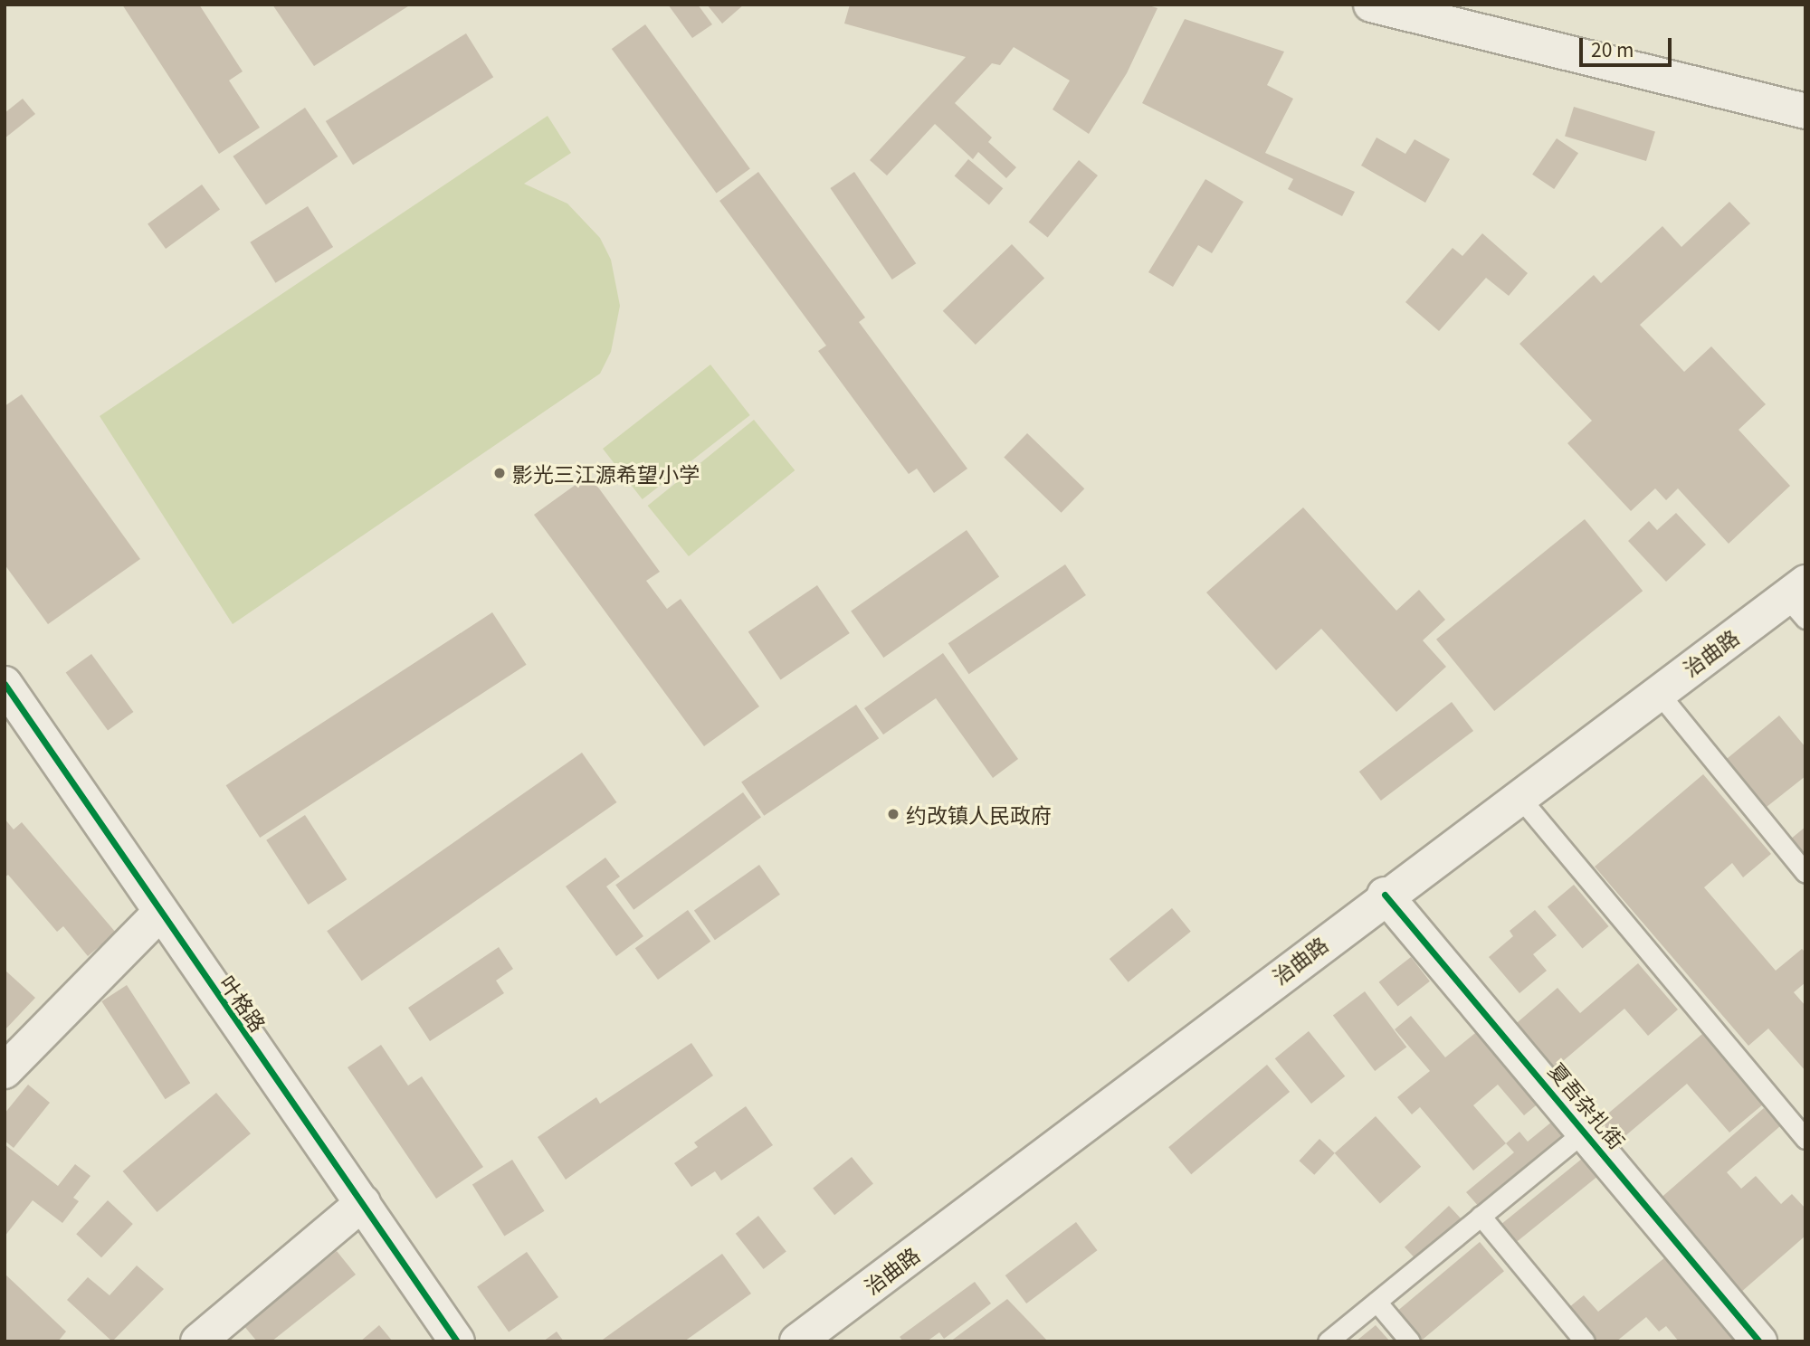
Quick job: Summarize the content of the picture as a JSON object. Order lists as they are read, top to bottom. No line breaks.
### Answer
{"streets":{"street":["治曲路","叶格路","夏吾杂扎街"]},"crossings":[["治曲路","夏吾杂扎街"]],"places":["影光三江源希望小学","约改镇人民政府"],"scale_bar":"20 m"}
